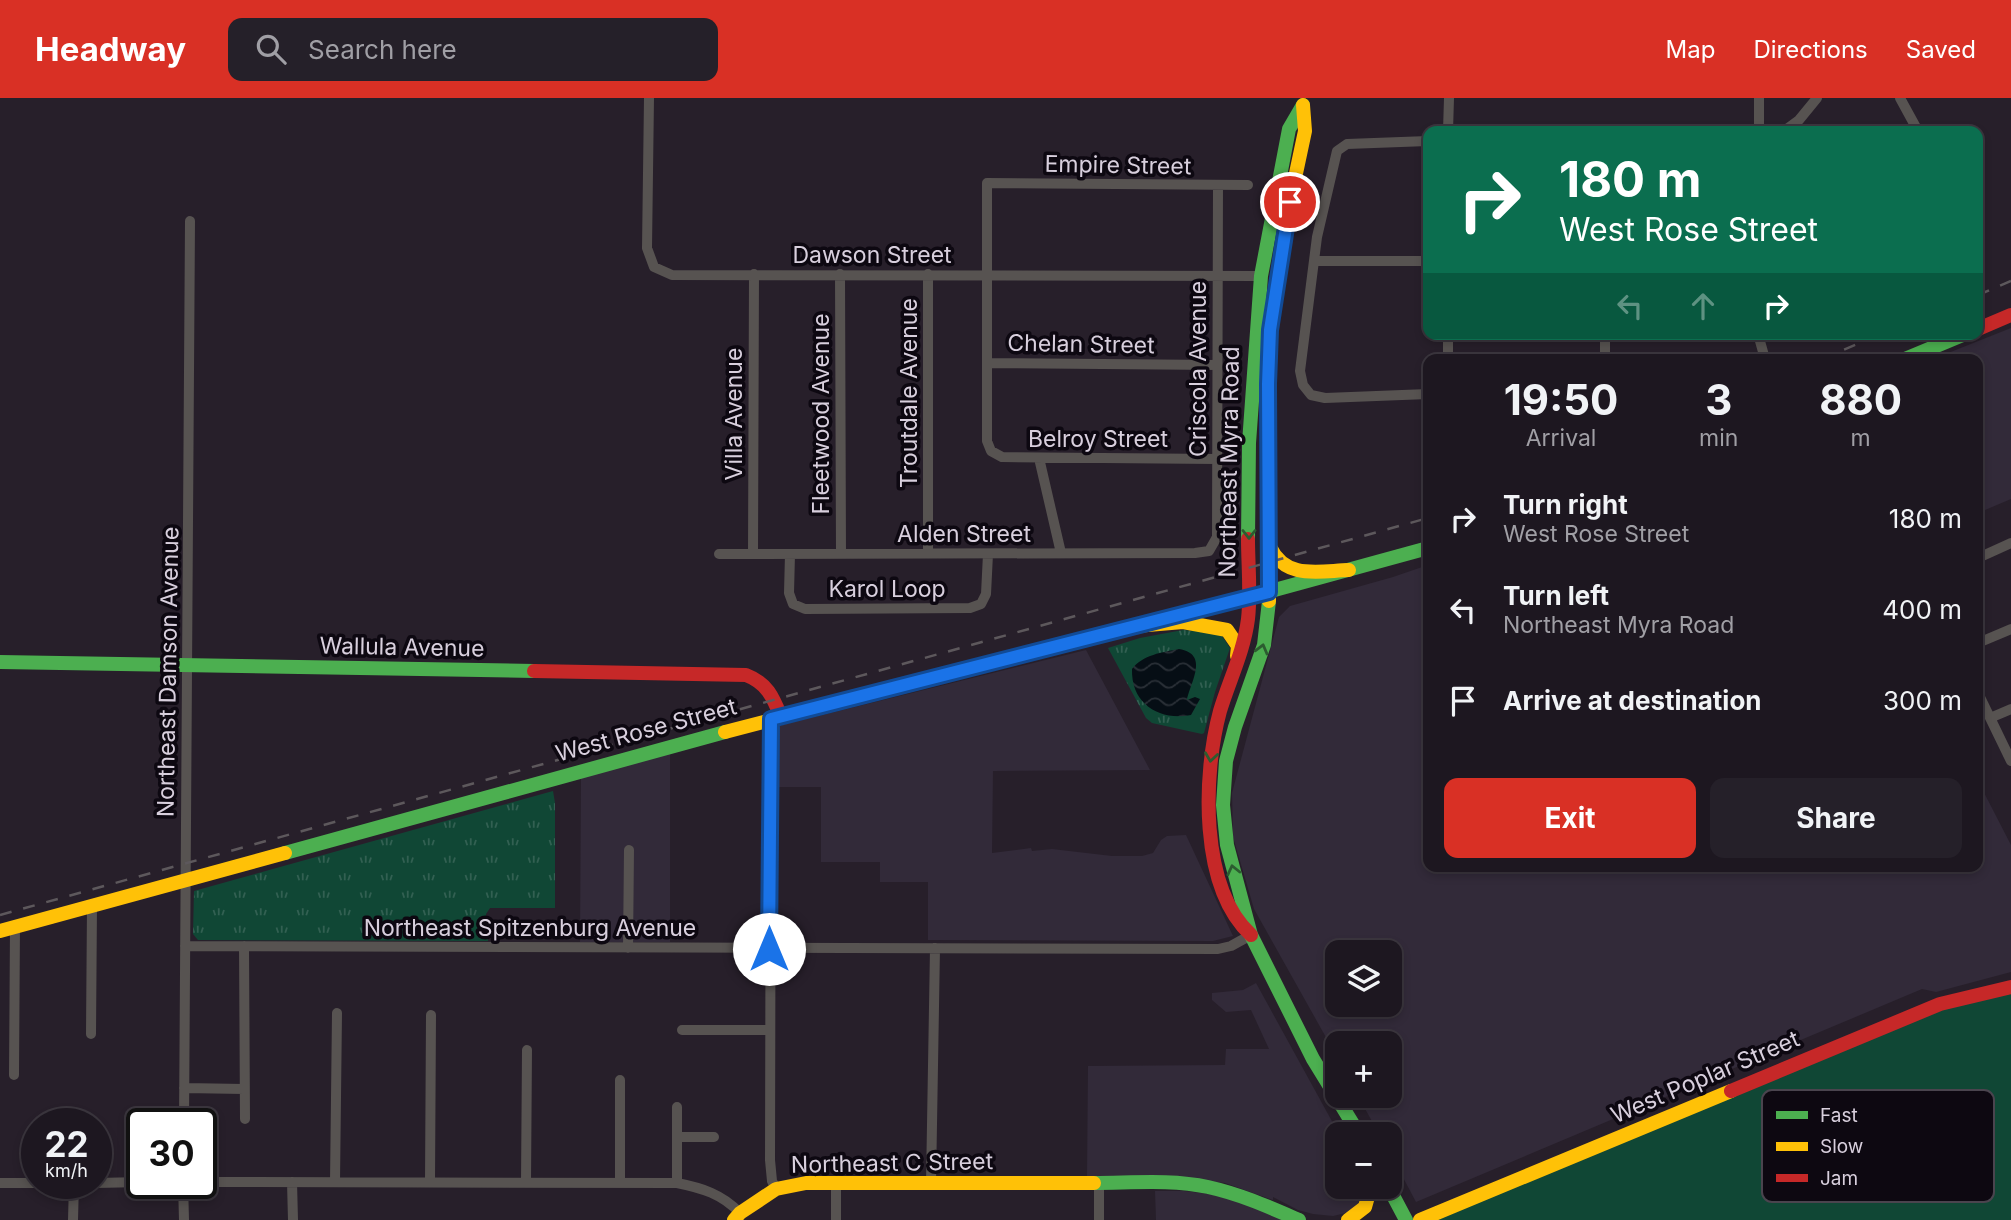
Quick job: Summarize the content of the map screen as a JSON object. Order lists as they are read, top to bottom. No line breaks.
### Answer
{"streets":{"main road":["Northeast Myra Road","Wallula Avenue","West Rose Street","West Poplar Street","Northeast C Street"],"street":["Empire Street","Dawson Street","Chelan Street","Criscola Avenue","Troutdale Avenue","Villa Avenue","Fleetwood Avenue","Belroy Street","Alden Street","Karol Loop","Northeast Damson Avenue","Northeast Spitzenburg Avenue"]},"crossings":[["Empire Street","Dawson Street"],["Empire Street","Criscola Avenue"],["Dawson Street","Criscola Avenue"],["Dawson Street","Troutdale Avenue"],["Dawson Street","Villa Avenue"],["Dawson Street","Fleetwood Avenue"],["Dawson Street","Northeast Myra Road"],["Chelan Street","Criscola Avenue"],["Chelan Street","Belroy Street"],["Criscola Avenue","Belroy Street"],["Criscola Avenue","Alden Street"],["Troutdale Avenue","Alden Street"],["Villa Avenue","Alden Street"],["Fleetwood Avenue","Alden Street"],["Northeast Myra Road","West Rose Street"],["Northeast Myra Road","Northeast Spitzenburg Avenue"],["Alden Street","Karol Loop"],["Wallula Avenue","Northeast Damson Avenue"],["Wallula Avenue","West Rose Street"],["Northeast Damson Avenue","West Rose Street"],["Northeast Damson Avenue","Northeast Spitzenburg Avenue"]],"legend":["Fast","Slow","Jam"],"page":{"header":"Headway","search":"Search here","nav":["Map","Directions","Saved"],"turn":["180 m","West Rose Street"],"eta":["19:50","Arrival","3","min","880","m"],"list":[{"name":"Turn right","note":"West Rose Street","value":"180 m"},{"name":"Turn left","note":"Northeast Myra Road","value":"400 m"},{"name":"Arrive at destination","value":"300 m"}],"buttons":["Exit","Share"],"map_buttons":["+","−"],"speed":"22 km/h","limit":"30"}}
